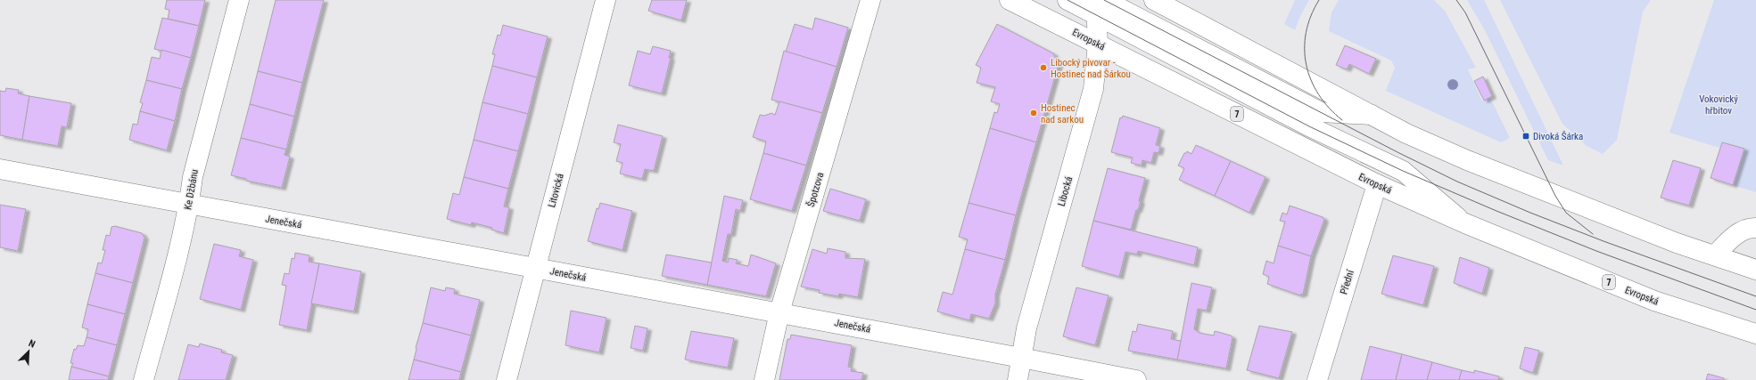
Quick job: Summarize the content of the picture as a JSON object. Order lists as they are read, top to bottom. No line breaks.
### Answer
{"streets":{"street":["Evropská","7","Ke Džbánu","Špotzova","Litovická","Libocká","Jenečská","Přední"]},"crossings":[["Evropská","Libocká"],["Evropská","Přední"],["Ke Džbánu","Jenečská"],["Špotzova","Jenečská"],["Litovická","Jenečská"],["Libocká","Jenečská"]],"parks":["Vokovický hřbitov"],"places":{"other":["Libocký pivovar - Hostinec nad Šárkou","Hostinec nad sarkou"],"transit":["Divoká Šárka"]},"north":"top right"}
